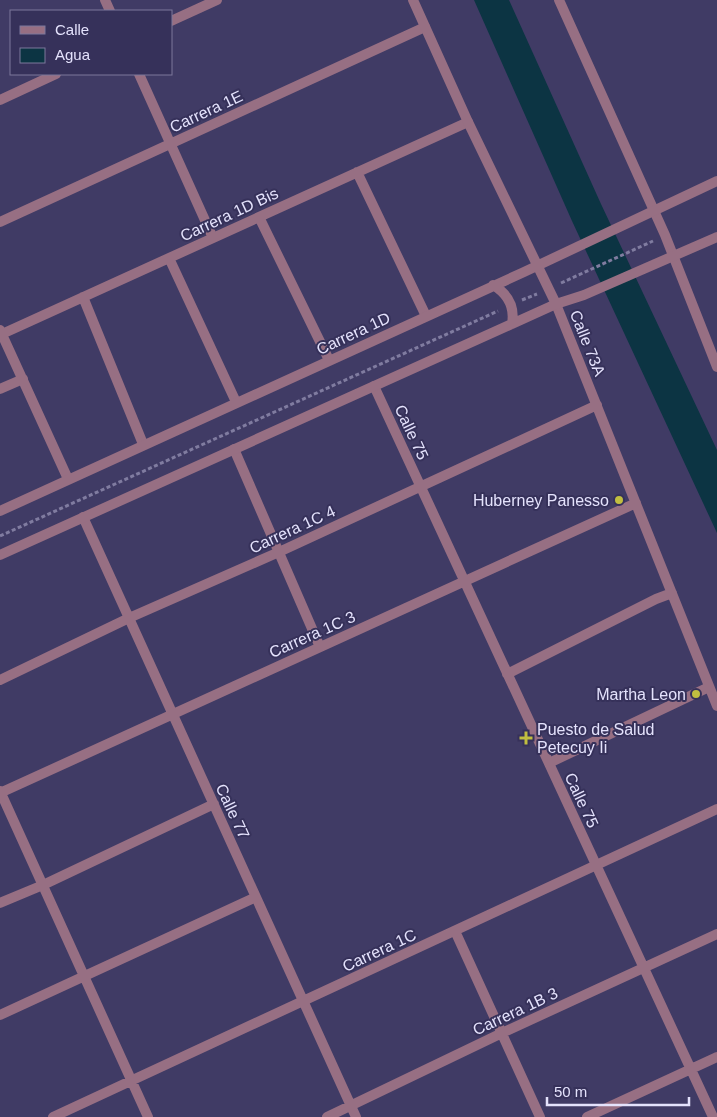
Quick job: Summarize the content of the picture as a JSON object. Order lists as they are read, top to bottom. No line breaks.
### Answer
{"streets":{"street":["Carrera 1E","Carrera 1D Bis","Carrera 1D","Calle 73A","Calle 75","Carrera 1C 4","Carrera 1C 3","Calle 77","Carrera 1C","Carrera 1B 3"]},"crossings":[["Carrera 1E","Calle 73A"],["Carrera 1D Bis","Calle 73A"],["Carrera 1D","Calle 73A"],["Calle 73A","Carrera 1C 4"],["Calle 73A","Carrera 1C 3"],["Calle 75","Carrera 1C 4"],["Calle 75","Carrera 1C 3"],["Calle 75","Carrera 1C"],["Calle 75","Carrera 1B 3"],["Carrera 1C 4","Calle 77"],["Carrera 1C 3","Calle 77"],["Calle 77","Carrera 1C"],["Calle 77","Carrera 1B 3"]],"places":{"other":["Huberney Panesso","Martha Leon"],"health":["Puesto de Salud Petecuy Ii"]},"legend":["Calle","Agua"],"scale_bar":"50 m"}
